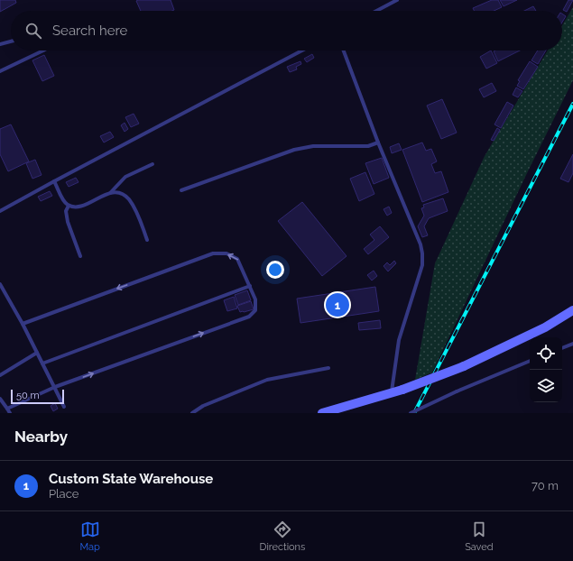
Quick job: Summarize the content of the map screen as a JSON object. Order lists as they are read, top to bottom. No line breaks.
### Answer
{"scale_bar":"50 m","page":{"search":"Search here","pins":"1","scale":"50 m","heading":"Nearby","list":[{"mark":"1","name":"Custom State Warehouse","note":"Place","value":"70 m"}],"nav":["Map","Directions","Saved"]}}
